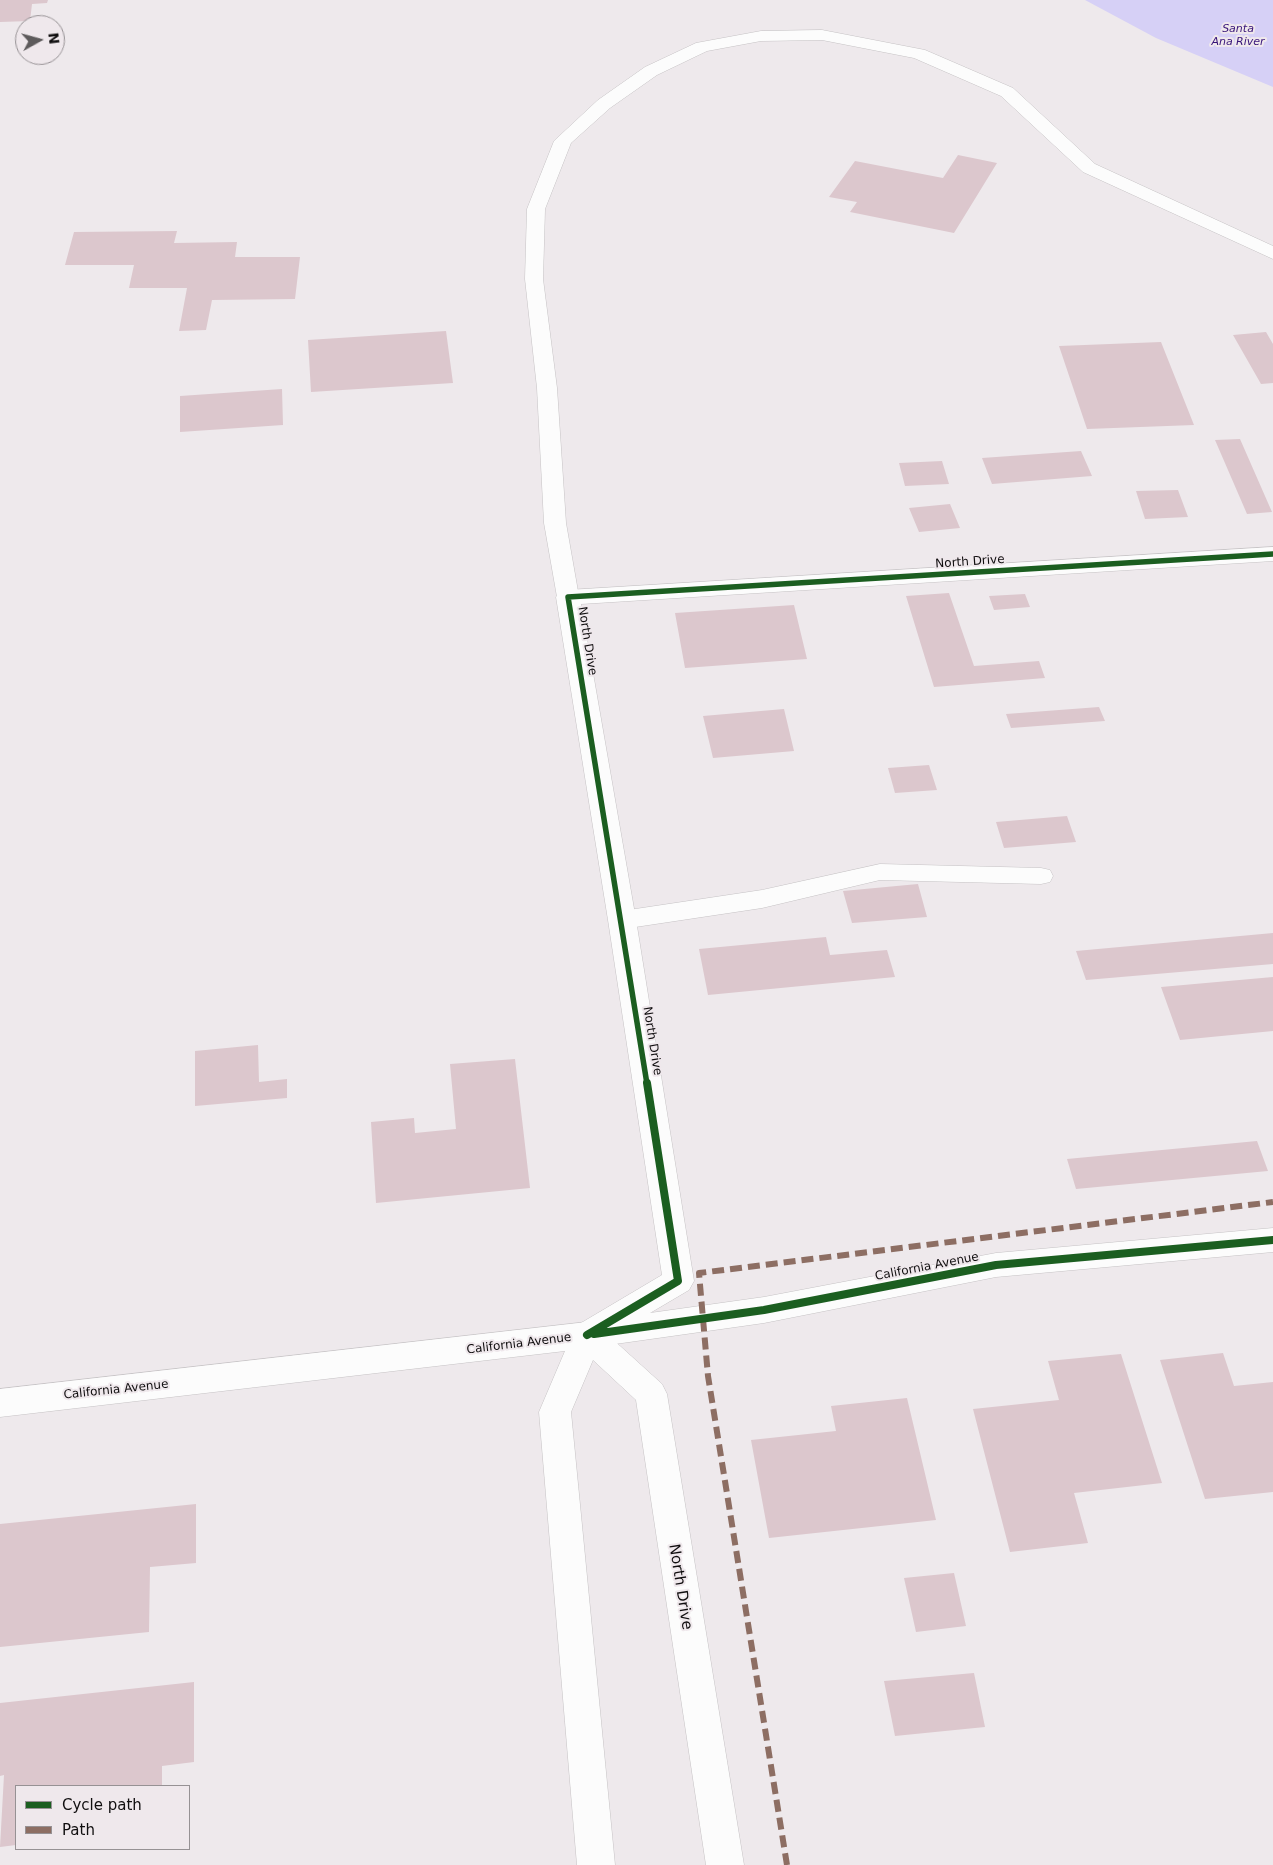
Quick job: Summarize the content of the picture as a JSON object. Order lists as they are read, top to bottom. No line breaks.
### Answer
{"streets":{"street":["North Drive","California Avenue"]},"crossings":[["North Drive","California Avenue"]],"water":["Santa Ana River"],"legend":["Cycle path","Path"],"north":"right"}
